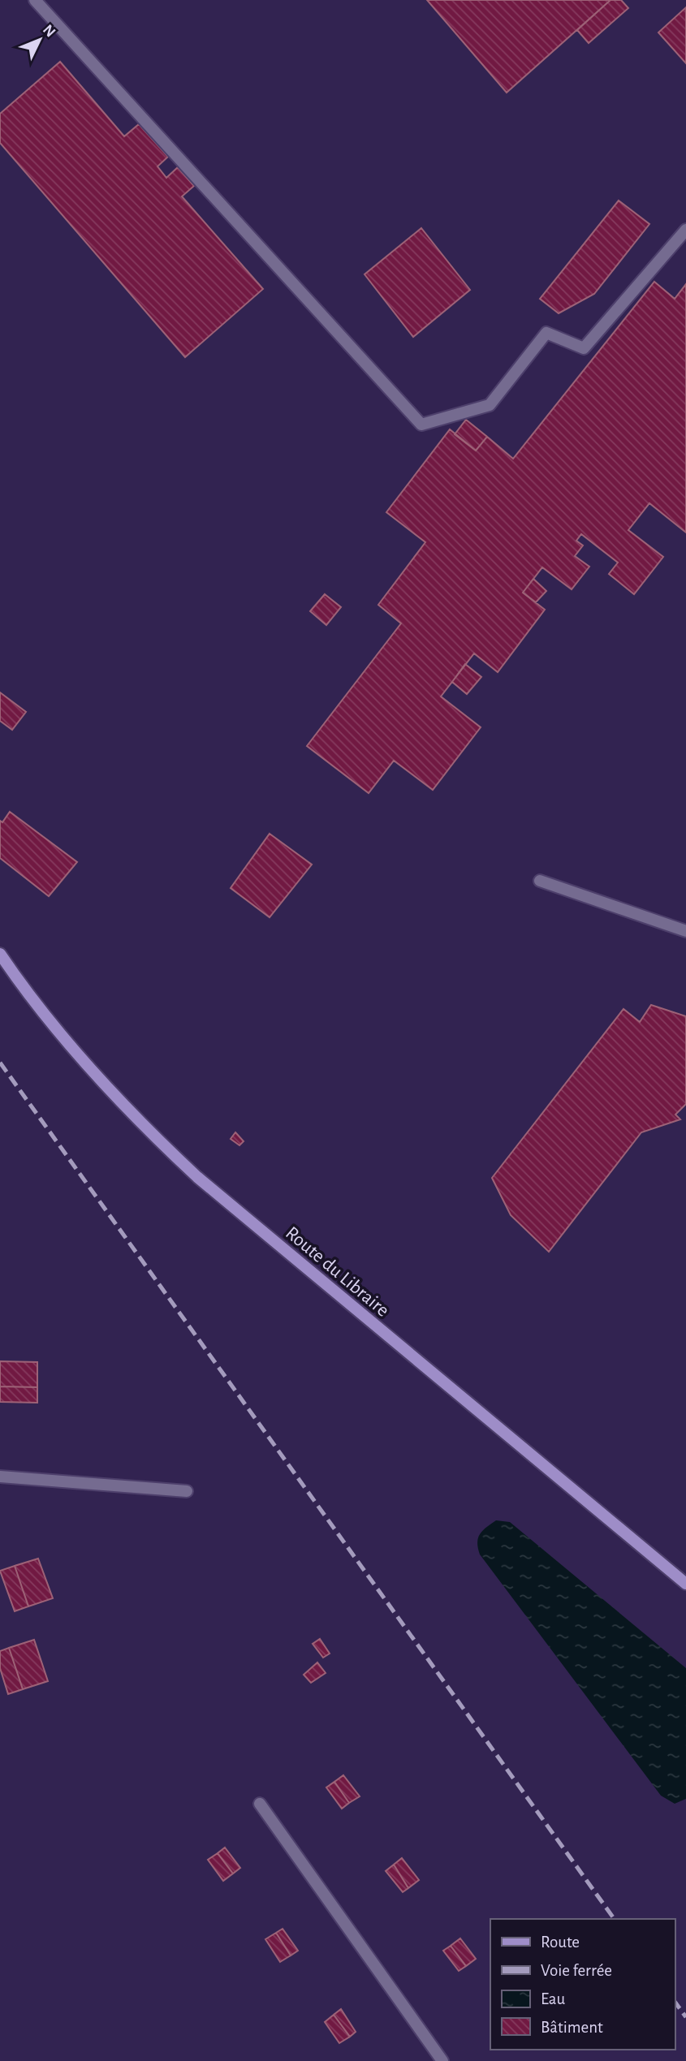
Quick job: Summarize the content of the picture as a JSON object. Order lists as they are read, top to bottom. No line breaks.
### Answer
{"streets":{"main road":["Route du Libraire"]},"legend":["Route","Voie ferrée","Eau","Bâtiment"],"north":"top right"}
